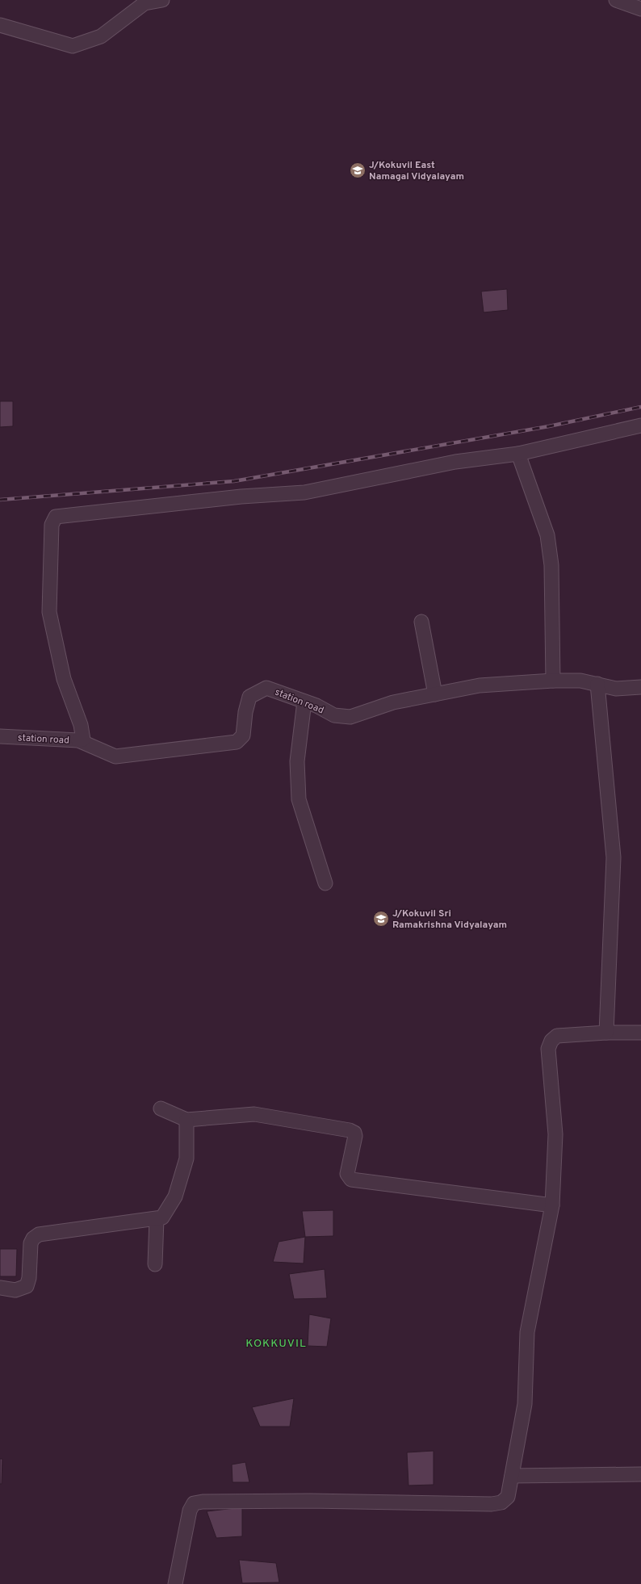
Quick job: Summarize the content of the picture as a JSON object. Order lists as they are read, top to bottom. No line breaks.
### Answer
{"streets":{"street":["station road"]},"districts":["KOKKUVIL"],"places":{"school or university":["J/Kokuvil East Namagal Vidyalayam","J/Kokuvil Sri Ramakrishna Vidyalayam"]}}
